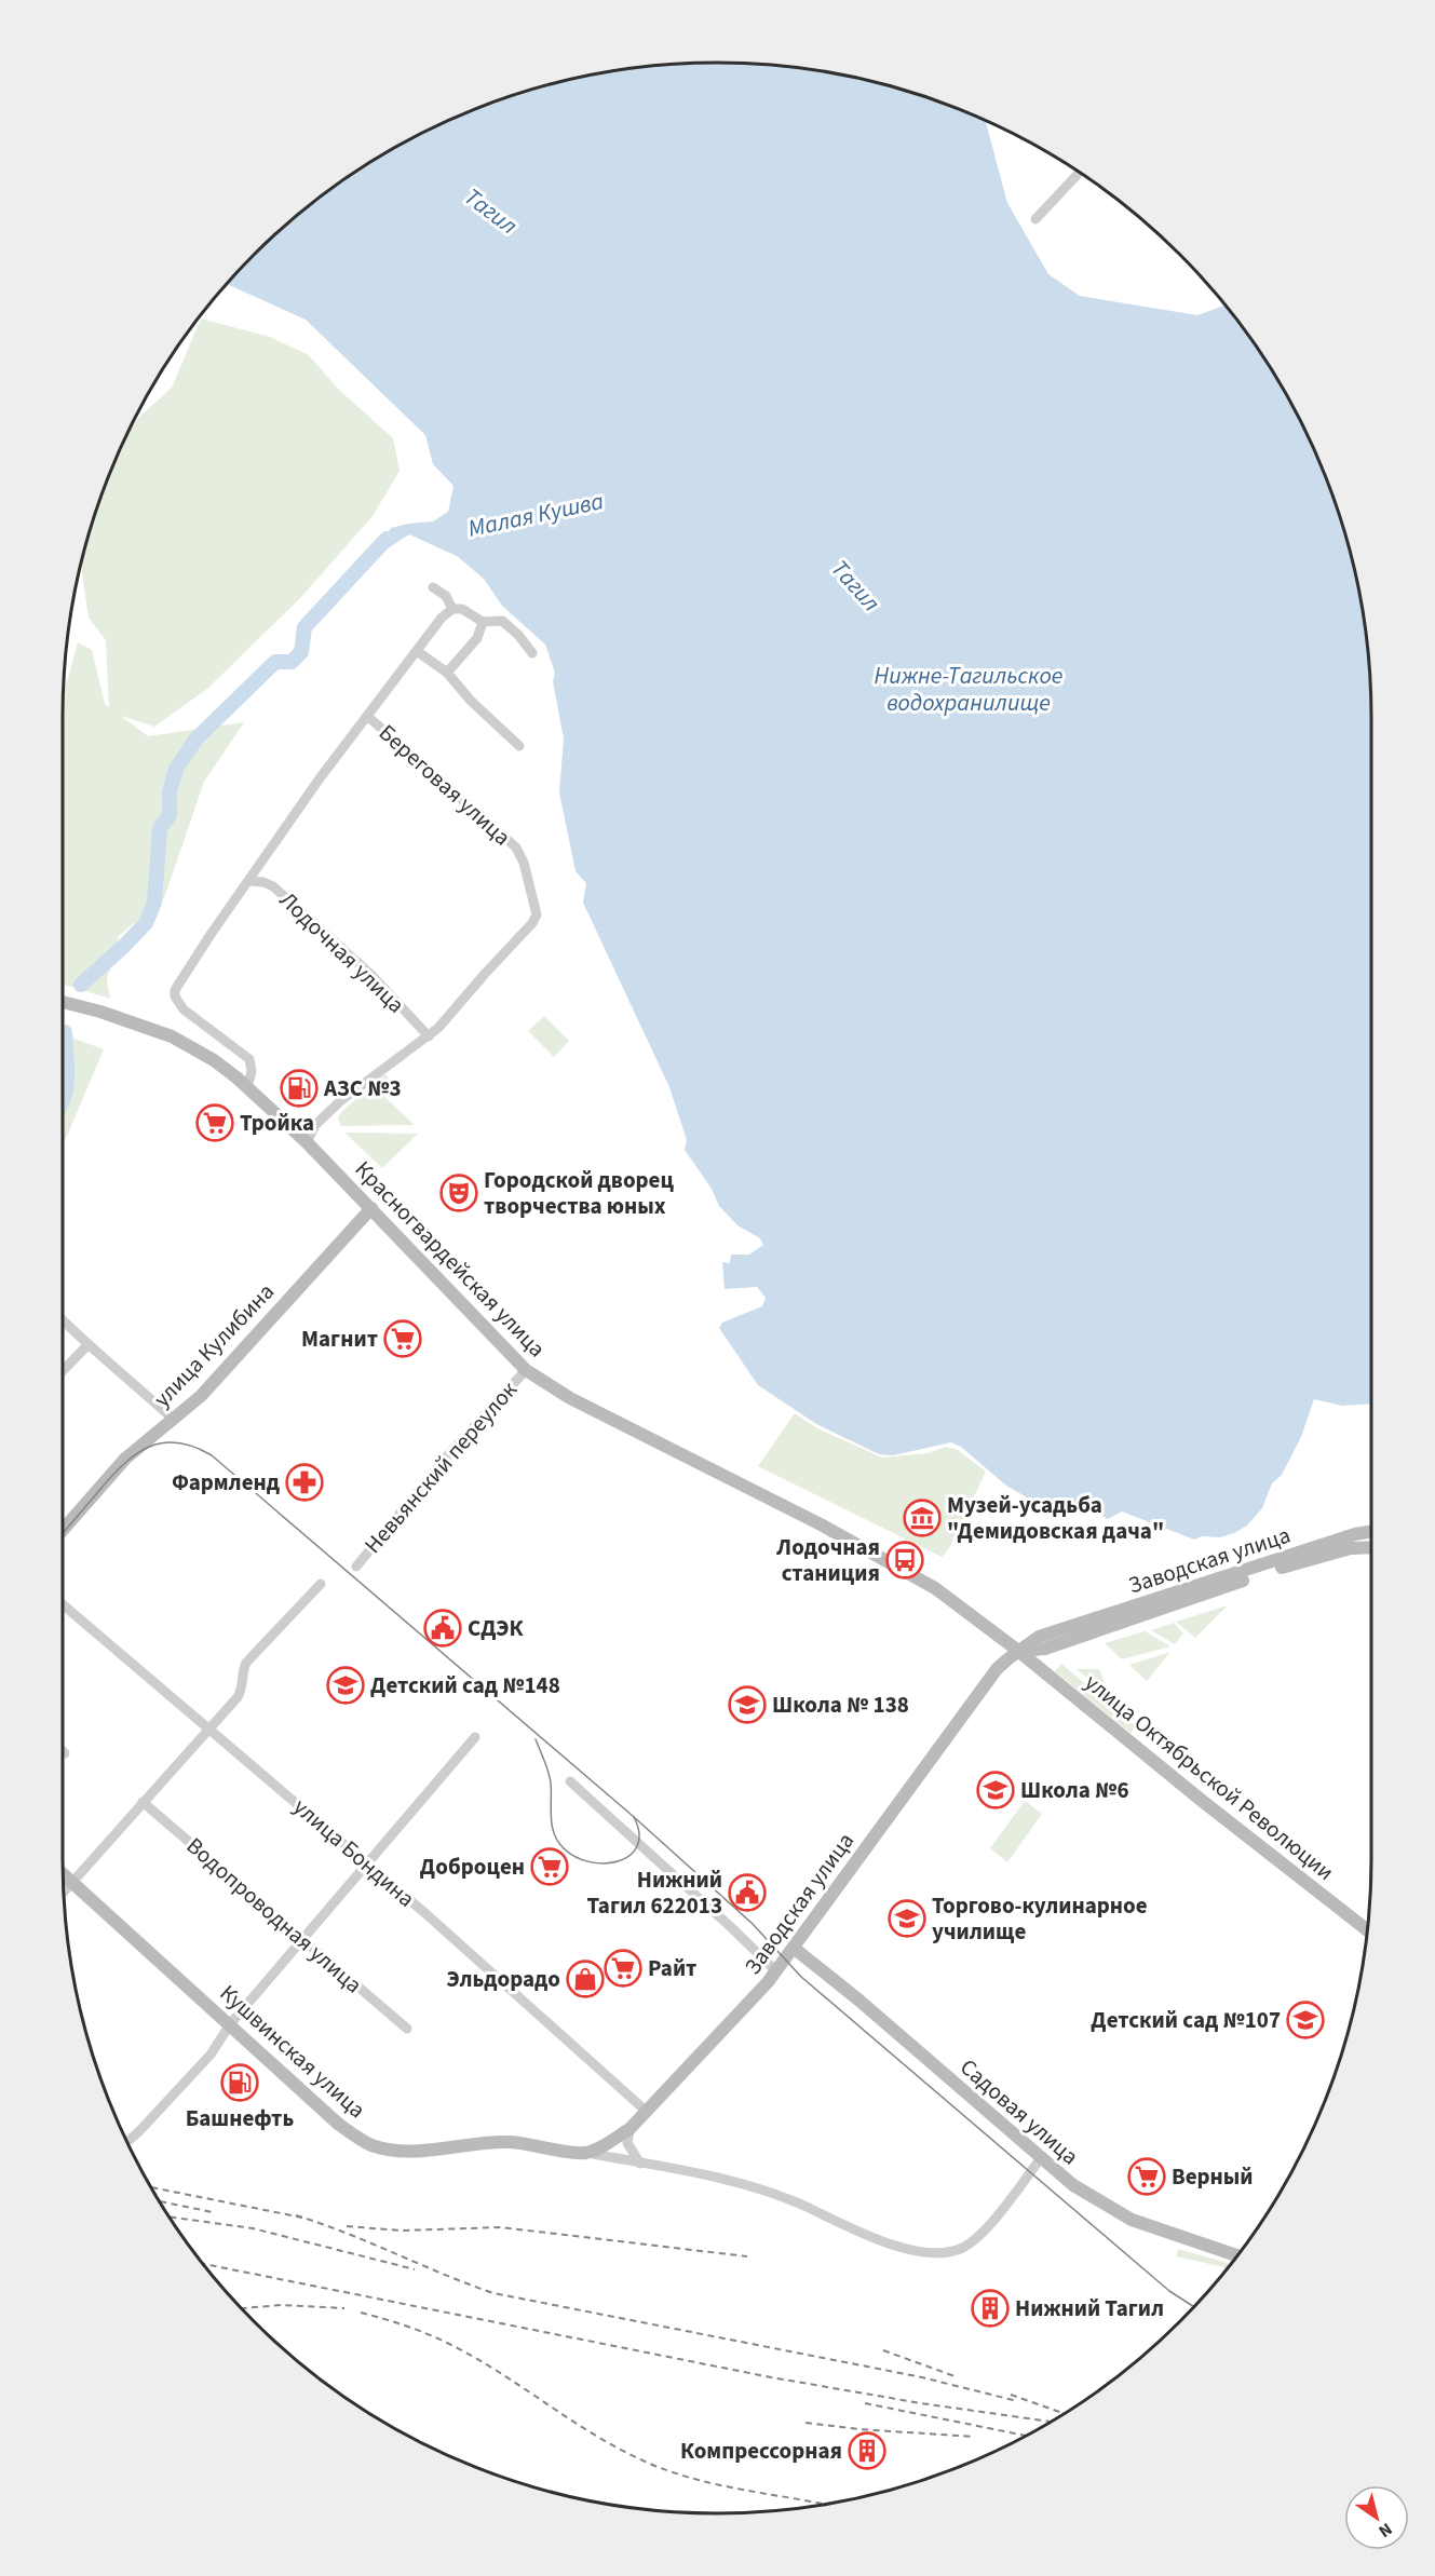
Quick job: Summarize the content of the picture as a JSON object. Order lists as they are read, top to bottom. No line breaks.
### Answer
{"streets":{"main road":["Красногвардейская улица","улица Кулибина","Заводская улица","улица Октябрьской Революции","Кушвинская улица","Садовая улица"],"street":["Береговая улица","Лодочная улица","Невьянский переулок","улица Бондина","Водопроводная улица"]},"crossings":[["Береговая улица","Лодочная улица"],["Береговая улица","Красногвардейская улица"],["Красногвардейская улица","улица Кулибина"],["Красногвардейская улица","Невьянский переулок"],["Красногвардейская улица","Заводская улица"],["Красногвардейская улица","улица Октябрьской Революции"],["Заводская улица","улица Октябрьской Революции"],["Заводская улица","улица Бондина"],["Заводская улица","Кушвинская улица"],["Заводская улица","Садовая улица"]],"water":["Тагил","Малая Кушва","Нижне-Тагильское водохранилище"],"places":{"fuel station":["АЗС №3","Башнефть"],"supermarket":["Тройка","Магнит","Доброцен","Райт","Верный"],"theatre":["Городской дворец творчества юных"],"pharmacy":["Фармленд"],"museum":["Музей-усадьба \"Демидовская дача\""],"bus stop":["Лодочная станиция"],"public building":["СДЭК","Нижний Тагил 622013"],"school or university":["Детский сад №148","Школа № 138","Школа №6","Торгово-кулинарное училище","Детский сад №107"],"shop":["Эльдорадо"],"building":["Нижний Тагил","Компрессорная"]},"north":"bottom right"}
